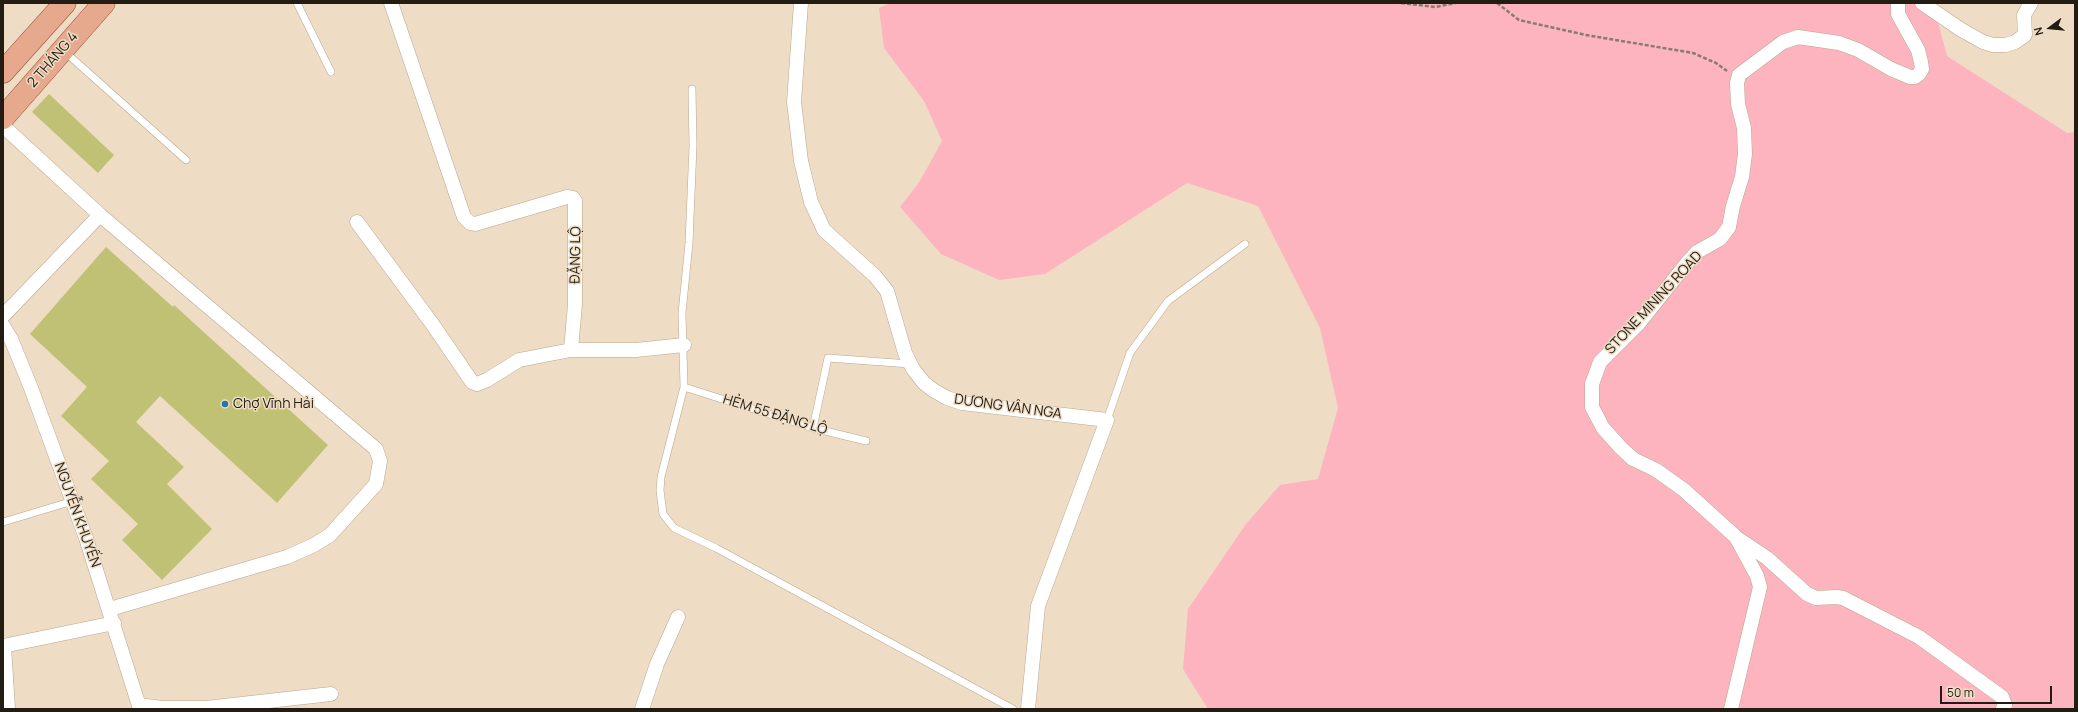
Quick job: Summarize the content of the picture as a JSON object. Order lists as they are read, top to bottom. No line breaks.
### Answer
{"streets":{"main road":["2 THÁNG 4"],"street":["ĐẶNG LỘ","STONE MINING ROAD","DƯƠNG VÂN NGA","NGUYỄN KHUYẾN"],"lane":["HẺM 55 ĐẶNG LỘ"]},"places":["Chợ Vĩnh Hải"],"scale_bar":"50 m","north":"left"}
